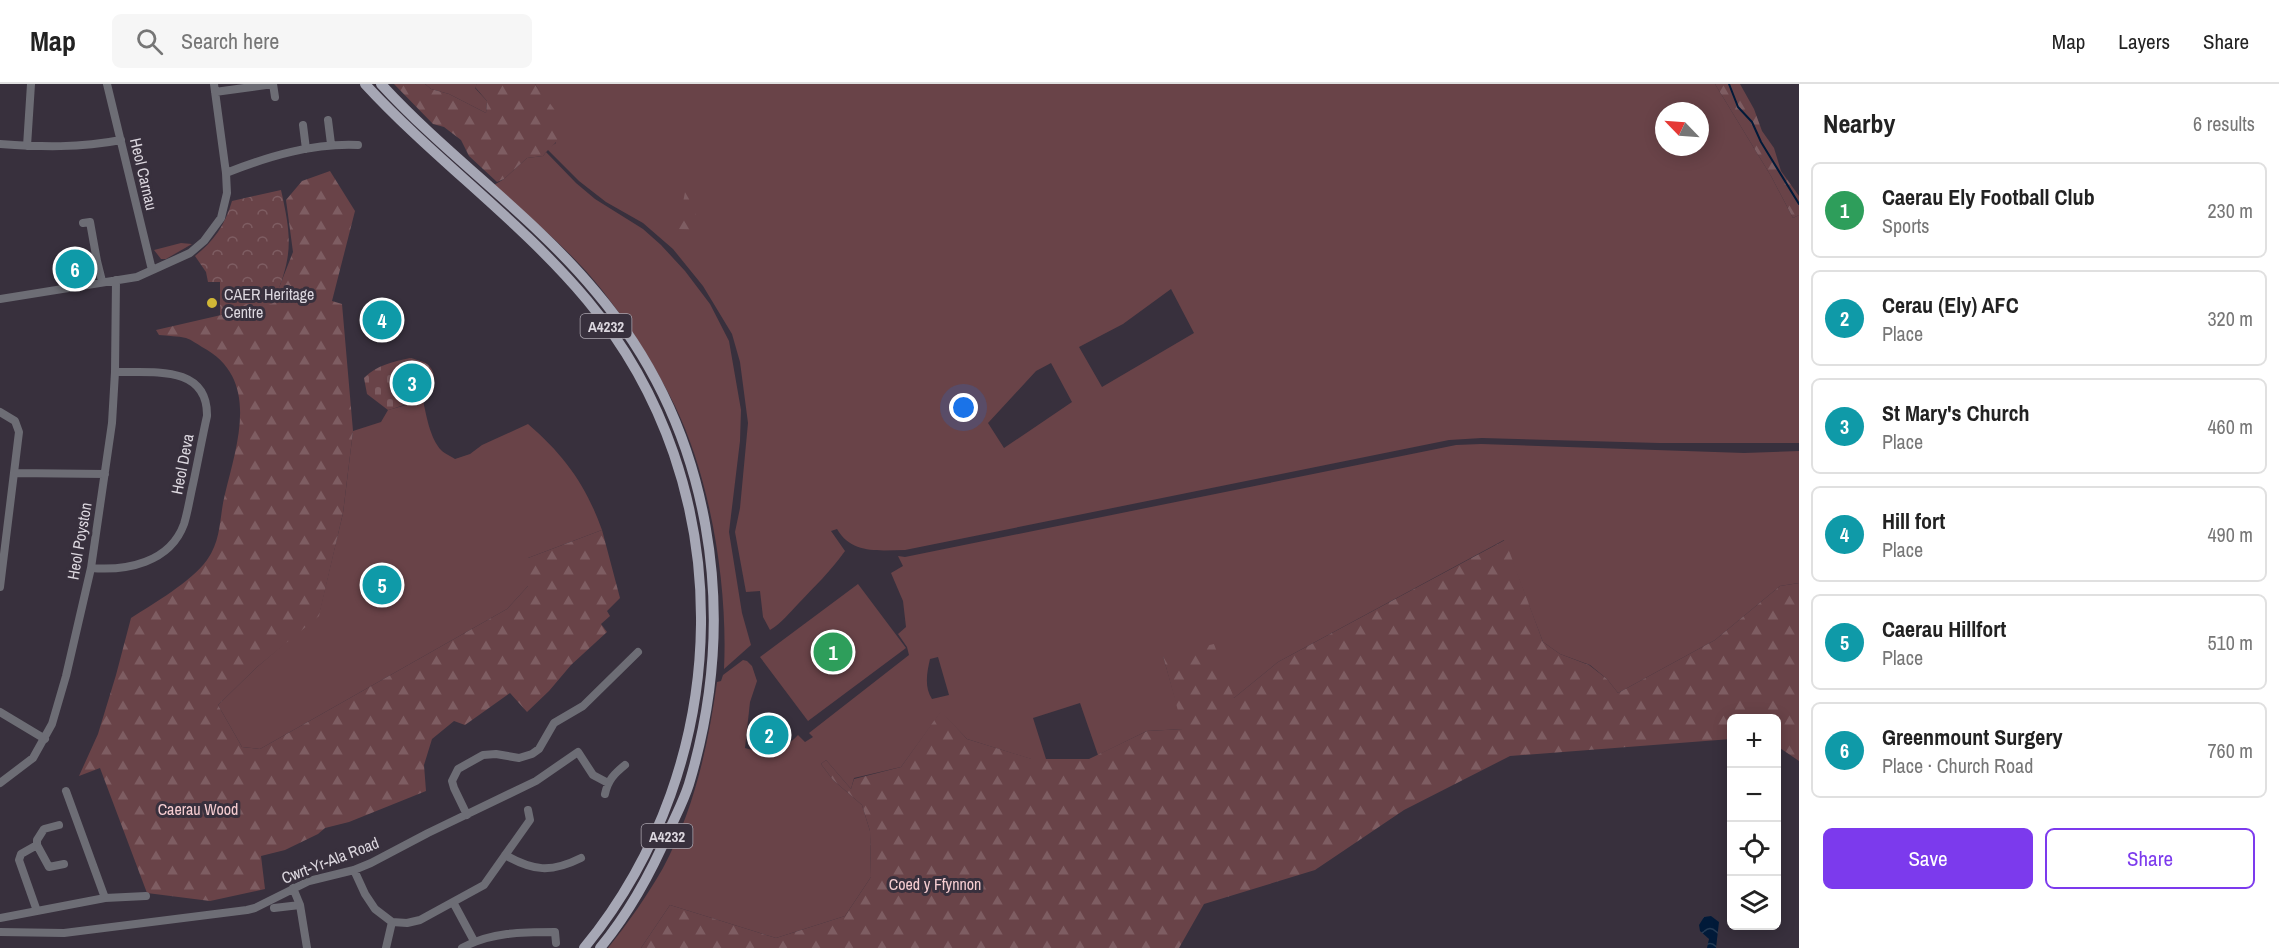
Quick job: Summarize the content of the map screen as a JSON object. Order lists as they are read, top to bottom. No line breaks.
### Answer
{"streets":{"main road":["A4232"],"street":["Heol Carnau","Heol Deva","Heol Poyston","Cwrt-Yr-Ala Road"]},"crossings":[["Heol Deva","Heol Poyston"]],"parks":["Caerau Wood","Coed y Ffynnon"],"places":["CAER Heritage Centre"],"north":"top left","page":{"header":"Map","search":"Search here","nav":["Map","Layers","Share"],"heading":["Nearby","6 results"],"list":[{"mark":"1","name":"Caerau Ely Football Club","note":"Sports","value":"230 m"},{"mark":"2","name":"Cerau (Ely) AFC","note":"Place","value":"320 m"},{"mark":"3","name":"St Mary's Church","note":"Place","value":"460 m"},{"mark":"4","name":"Hill fort","note":"Place","value":"490 m"},{"mark":"5","name":"Caerau Hillfort","note":"Place","value":"510 m"},{"mark":"6","name":"Greenmount Surgery","note":"Place · Church Road","value":"760 m"}],"pins":["6","4","3","5","1","2"],"map_buttons":["+","−"],"buttons":["Save","Share"]}}
